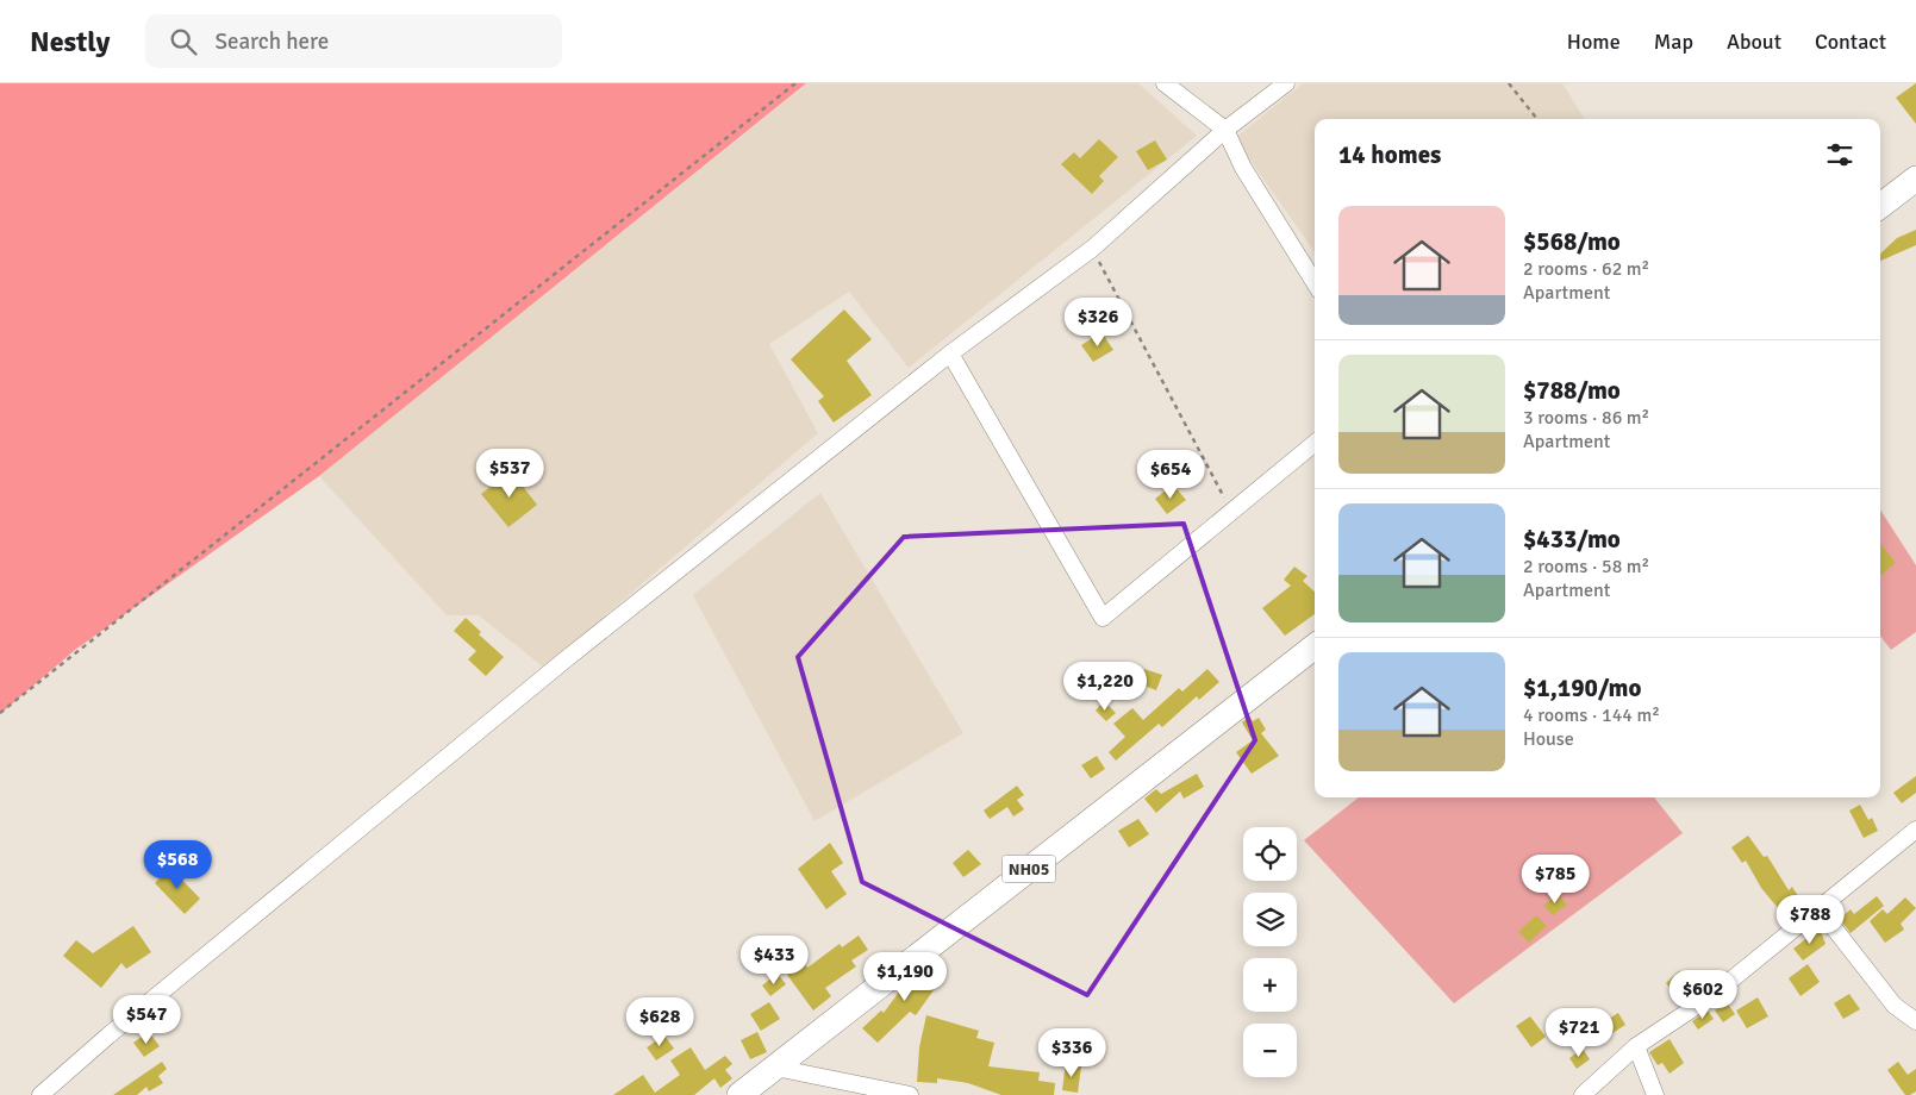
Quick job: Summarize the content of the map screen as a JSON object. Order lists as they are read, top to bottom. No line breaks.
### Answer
{"streets":{"main road":["NH05"]},"page":{"header":"Nestly","search":"Search here","nav":["Home","Map","About","Contact"],"heading":"14 homes","list":[{"name":"$568/mo","note":"2 rooms · 62 m² · Apartment"},{"name":"$788/mo","note":"3 rooms · 86 m² · Apartment"},{"name":"$433/mo","note":"2 rooms · 58 m² · Apartment"},{"name":"$1,190/mo","note":"4 rooms · 144 m² · House"}],"price":["$326","$537","$654","$1,220","$568","$785","$788","$433","$1,190","$602","$547","$628","$721","$336"],"map_buttons":["+","−"]}}
